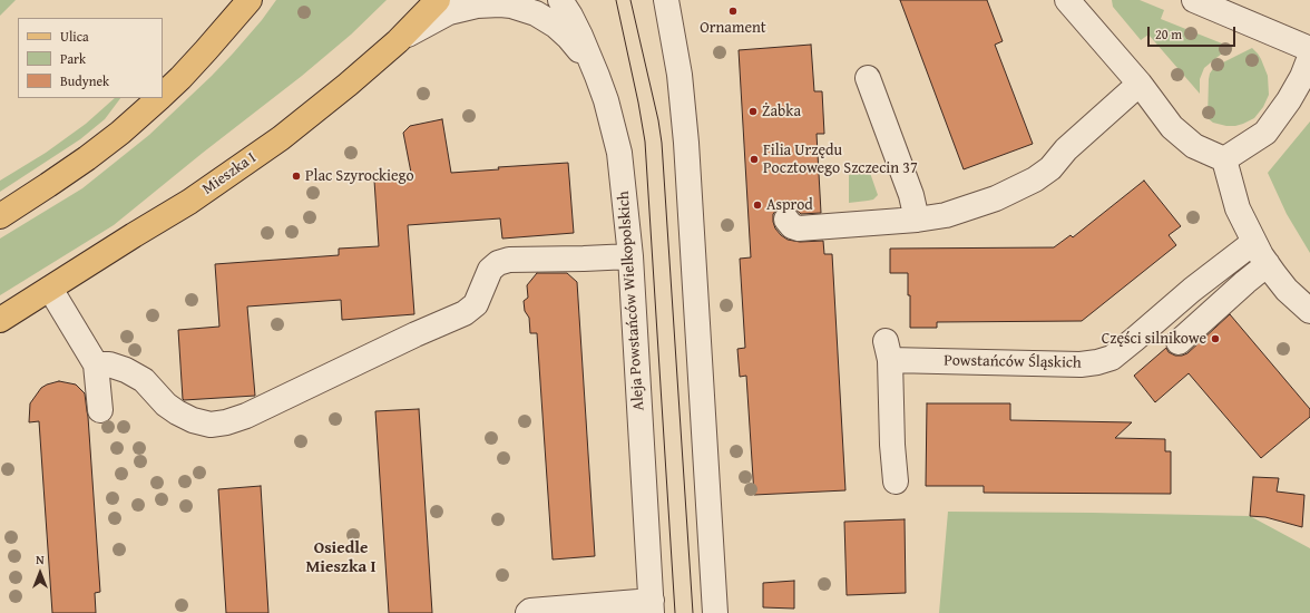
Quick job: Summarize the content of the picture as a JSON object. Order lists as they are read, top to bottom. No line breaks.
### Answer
{"streets":{"main road":["Mieszka I"],"street":["Aleja Powstańców Wielkopolskich","Powstańców Śląskich"]},"districts":["Osiedle Mieszka I"],"places":["Ornament","Żabka","Filia Urzędu Pocztowego Szczecin 37","Plac Szyrockiego","Asprod","Części silnikowe"],"legend":["Ulica","Park","Budynek"],"scale_bar":"20 m","north":"top"}
